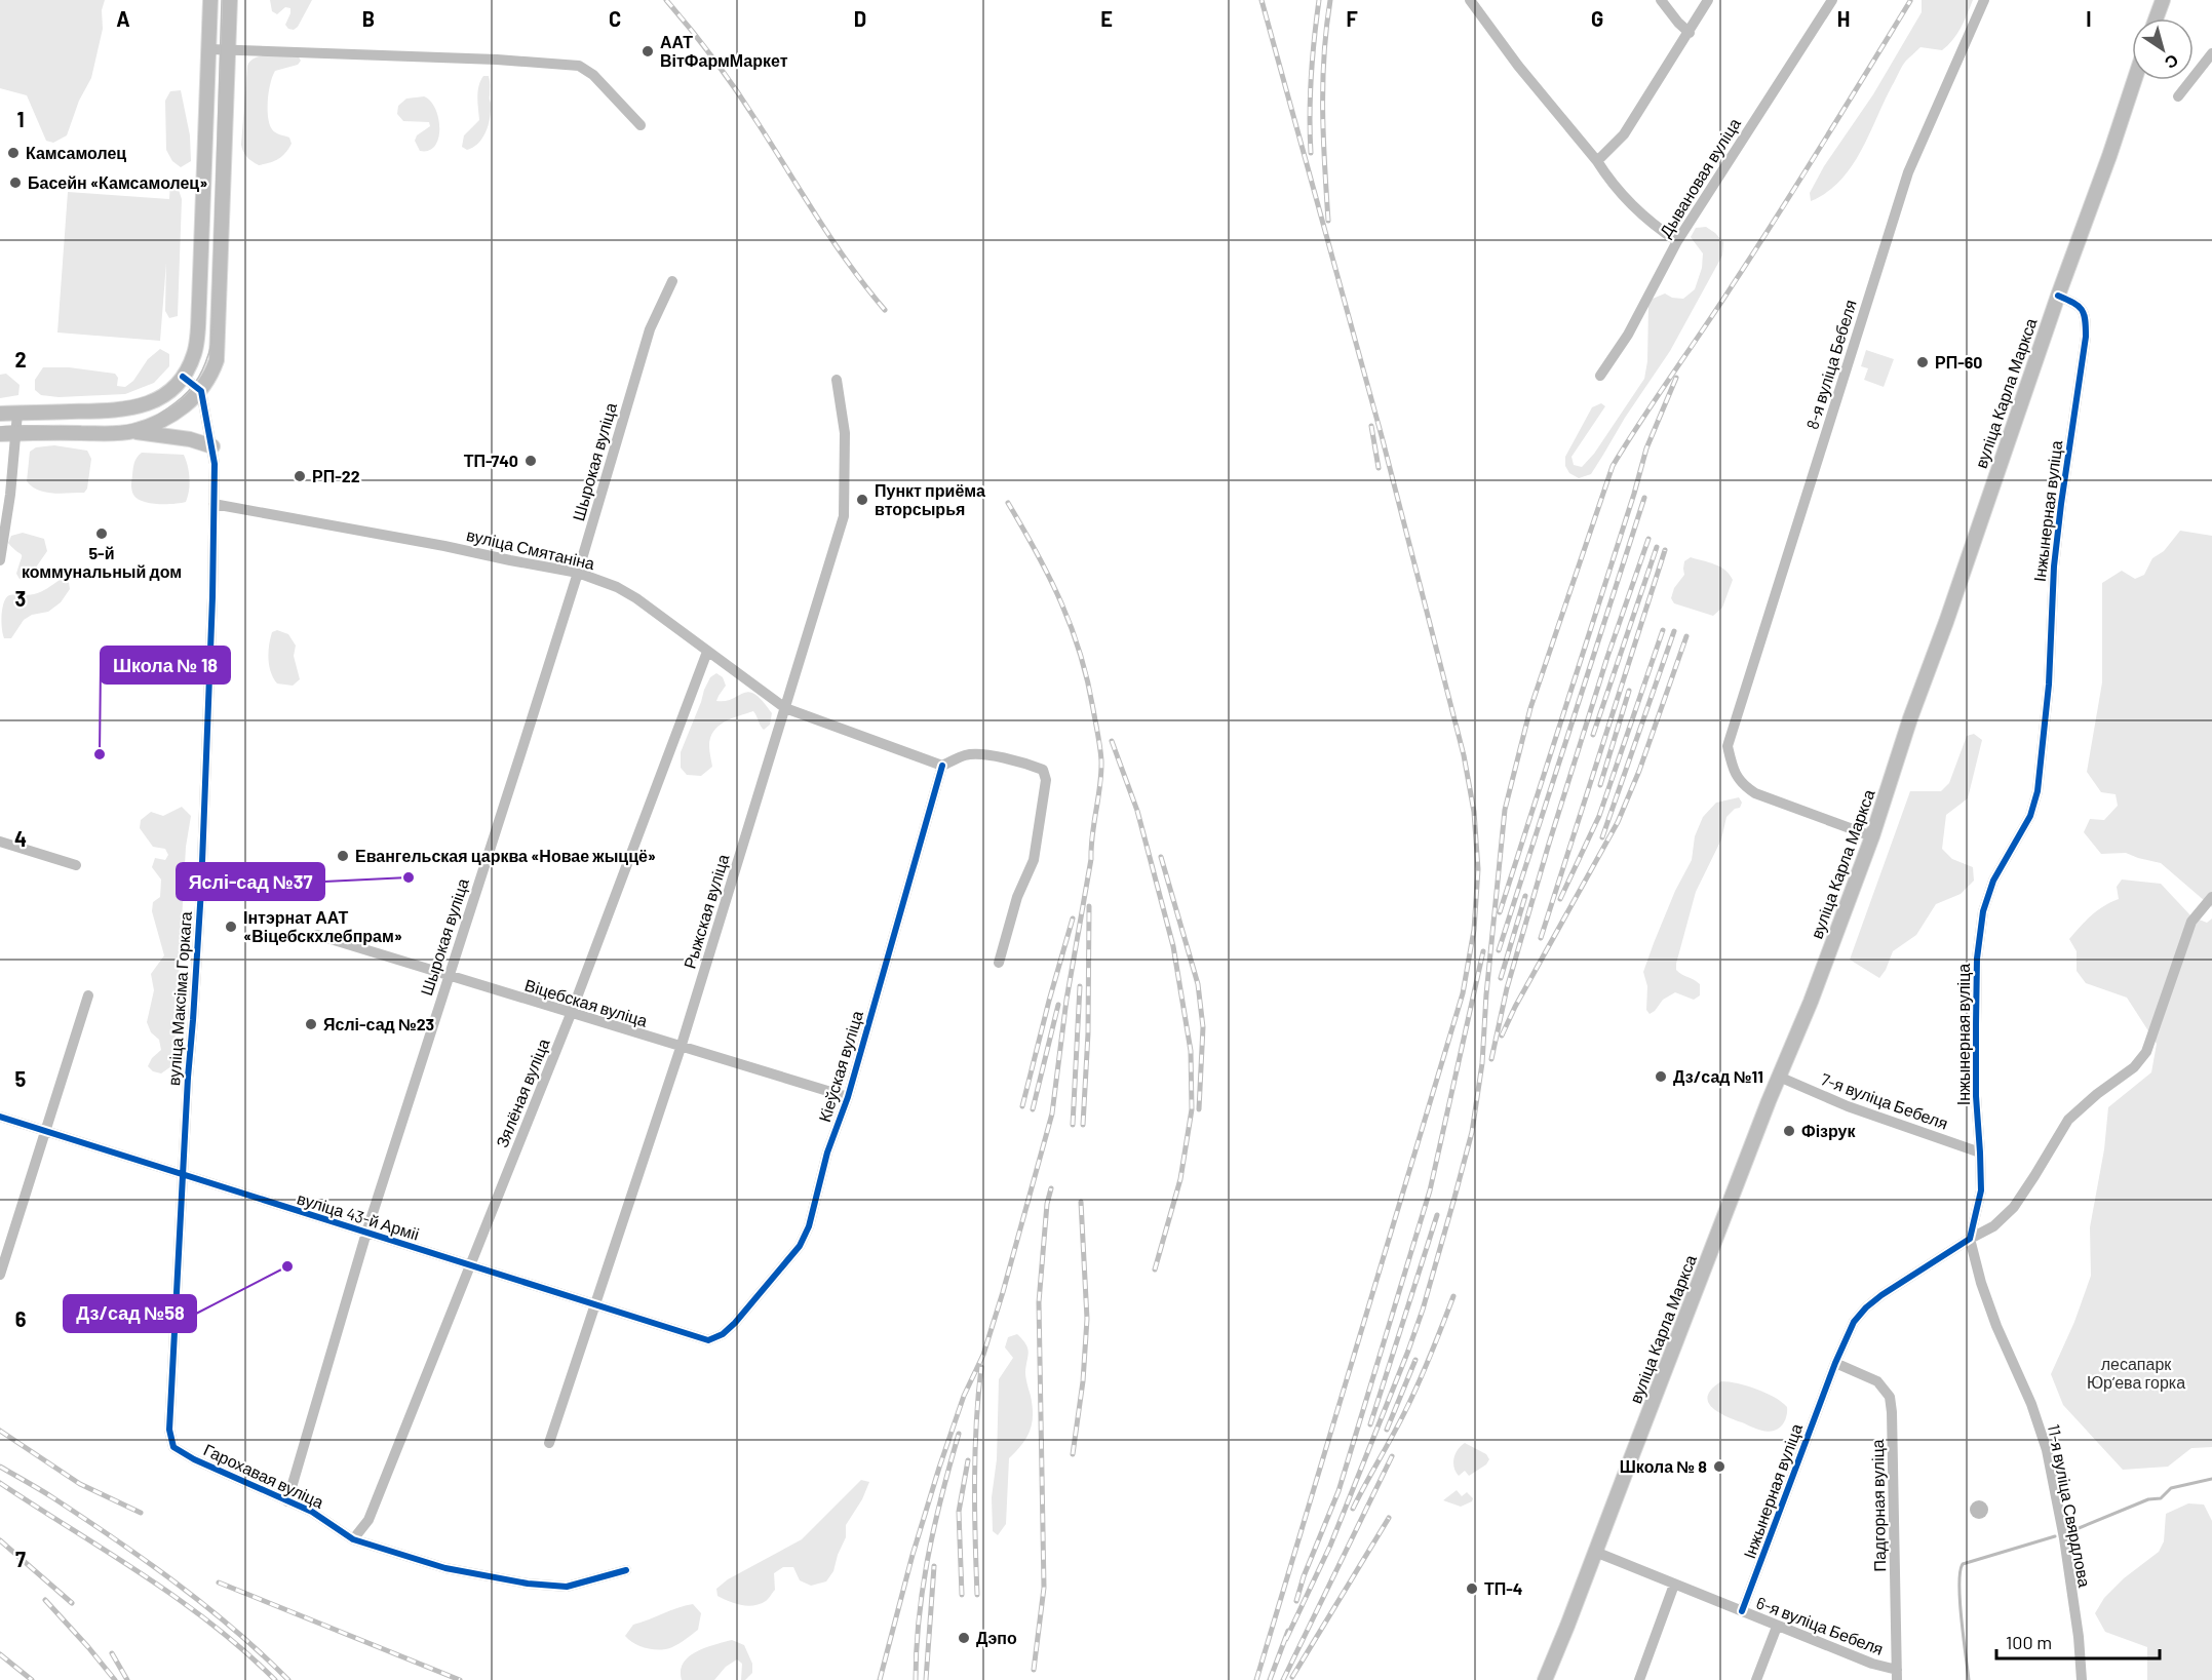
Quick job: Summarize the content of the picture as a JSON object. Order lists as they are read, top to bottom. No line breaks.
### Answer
{"streets":{"main road":["вуліца Карла Маркса","вуліца Максіма Горкага"],"street":["Дывановая вуліца","8-я вуліца Бебеля","Шырокая вуліца","Інжынерная вуліца","вуліца Смятаніна","Рыжская вуліца","Віцебская вуліца","Кіеўская вуліца","Зялёная вуліца","7-я вуліца Бебеля","вуліца 43-й Арміі","Гарохавая вуліца","Падгорная вуліца","11-я вуліца Свярдлова","6-я вуліца Бебеля"]},"crossings":[["8-я вуліца Бебеля","вуліца Карла Маркса"],["вуліца Карла Маркса","Інжынерная вуліца"],["вуліца Карла Маркса","7-я вуліца Бебеля"],["вуліца Карла Маркса","6-я вуліца Бебеля"],["Шырокая вуліца","вуліца Смятаніна"],["Шырокая вуліца","Віцебская вуліца"],["Шырокая вуліца","вуліца 43-й Арміі"],["Шырокая вуліца","Гарохавая вуліца"],["Інжынерная вуліца","7-я вуліца Бебеля"],["Інжынерная вуліца","Падгорная вуліца"],["Інжынерная вуліца","11-я вуліца Свярдлова"],["Інжынерная вуліца","6-я вуліца Бебеля"],["вуліца Смятаніна","Рыжская вуліца"],["вуліца Смятаніна","вуліца Максіма Горкага"],["вуліца Смятаніна","Кіеўская вуліца"],["вуліца Смятаніна","Зялёная вуліца"],["Рыжская вуліца","Віцебская вуліца"],["Рыжская вуліца","вуліца 43-й Арміі"],["вуліца Максіма Горкага","вуліца 43-й Арміі"],["вуліца Максіма Горкага","Гарохавая вуліца"],["Віцебская вуліца","Кіеўская вуліца"],["Віцебская вуліца","Зялёная вуліца"],["Кіеўская вуліца","вуліца 43-й Арміі"],["Зялёная вуліца","вуліца 43-й Арміі"],["Зялёная вуліца","Гарохавая вуліца"],["Падгорная вуліца","6-я вуліца Бебеля"]],"parks":["лесапарк Юрʼева горка"],"places":["ААТ ВітФармМаркет","Камсамолец","Басейн «Камсамолец»","РП-60","ТП-740","РП-22","Пункт приёма вторсырья","5-й коммунальный дом","Школа № 18","Евангельская царква «Новае жыццё»","Яслі-сад №37","Інтэрнат ААТ «Віцебскхлебпрам»","Яслі-сад №23","Дз/сад №11","Фізрук","Дз/сад №58","Школа № 8","ТП-4","Дэпо"],"scale_bar":"100 m","north":"bottom right","grid":{"columns":["A","B","C","D","E","F","G","H","I"],"rows":["1","2","3","4","5","6","7"]}}
